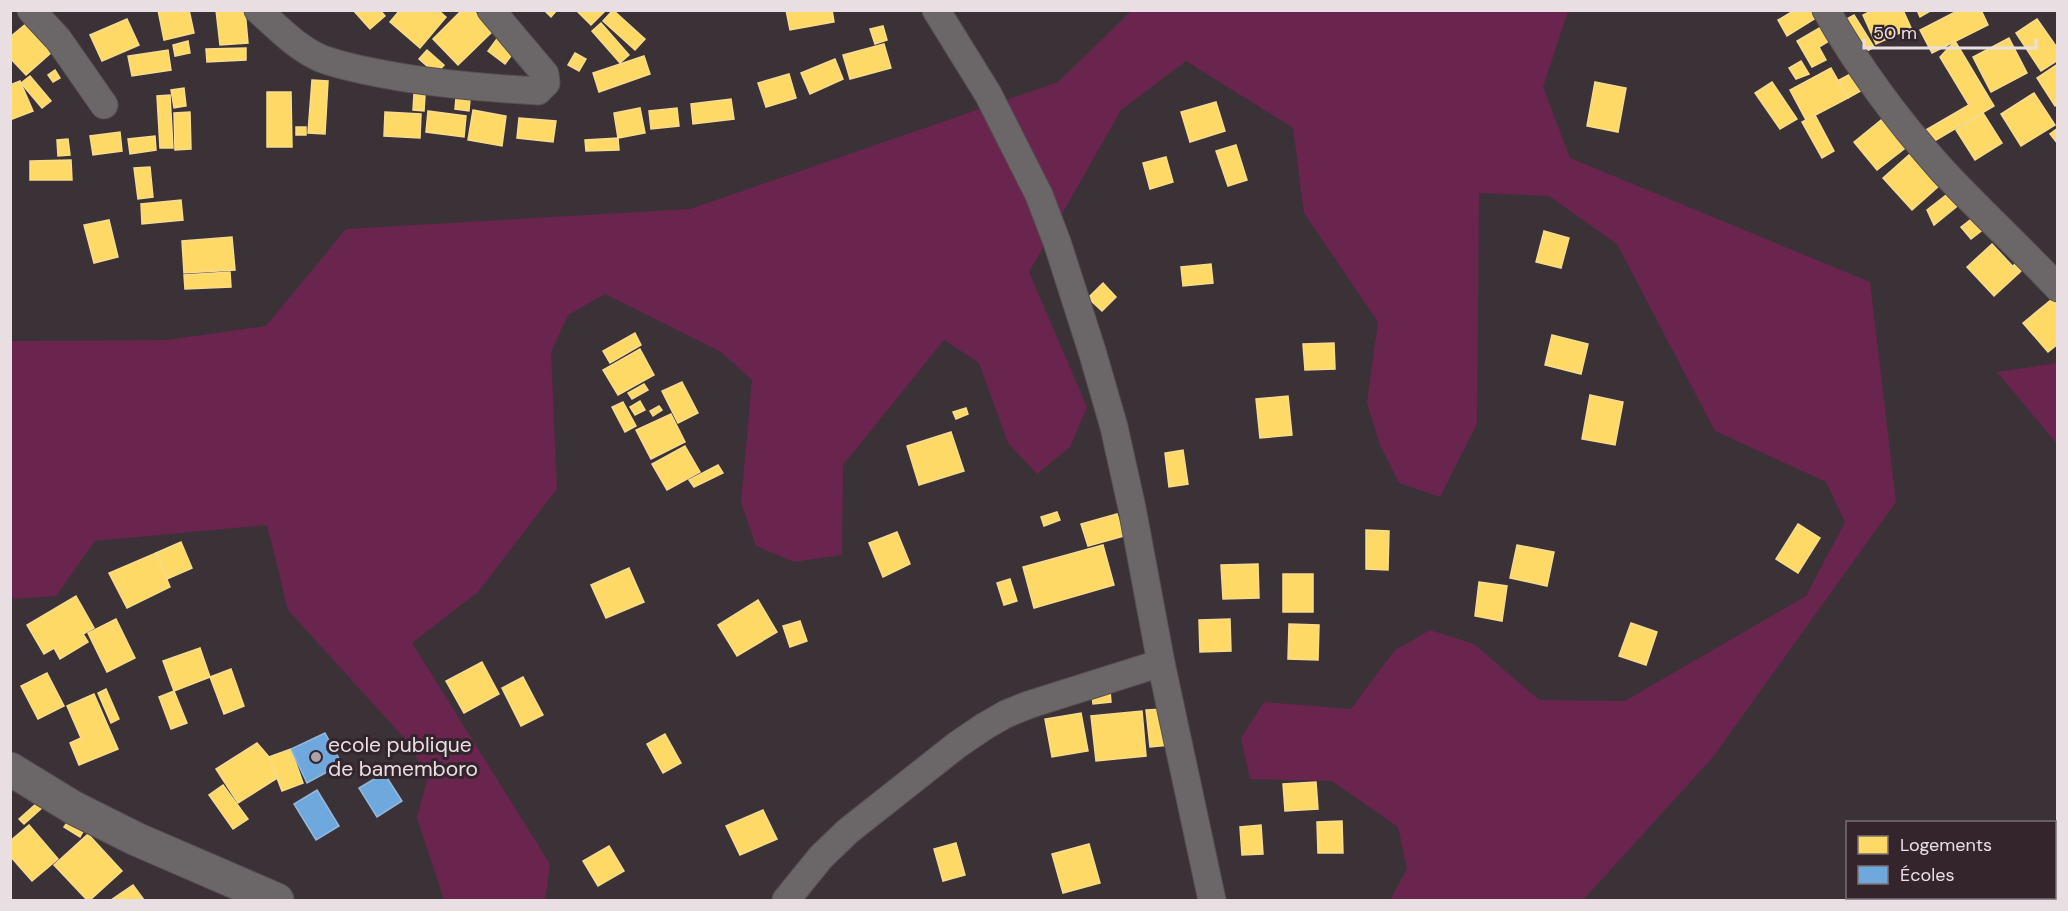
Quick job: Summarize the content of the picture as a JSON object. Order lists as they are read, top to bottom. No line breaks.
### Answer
{"places":["ecole publique de bamemboro"],"legend":["Logements","Écoles"],"scale_bar":"50 m"}
